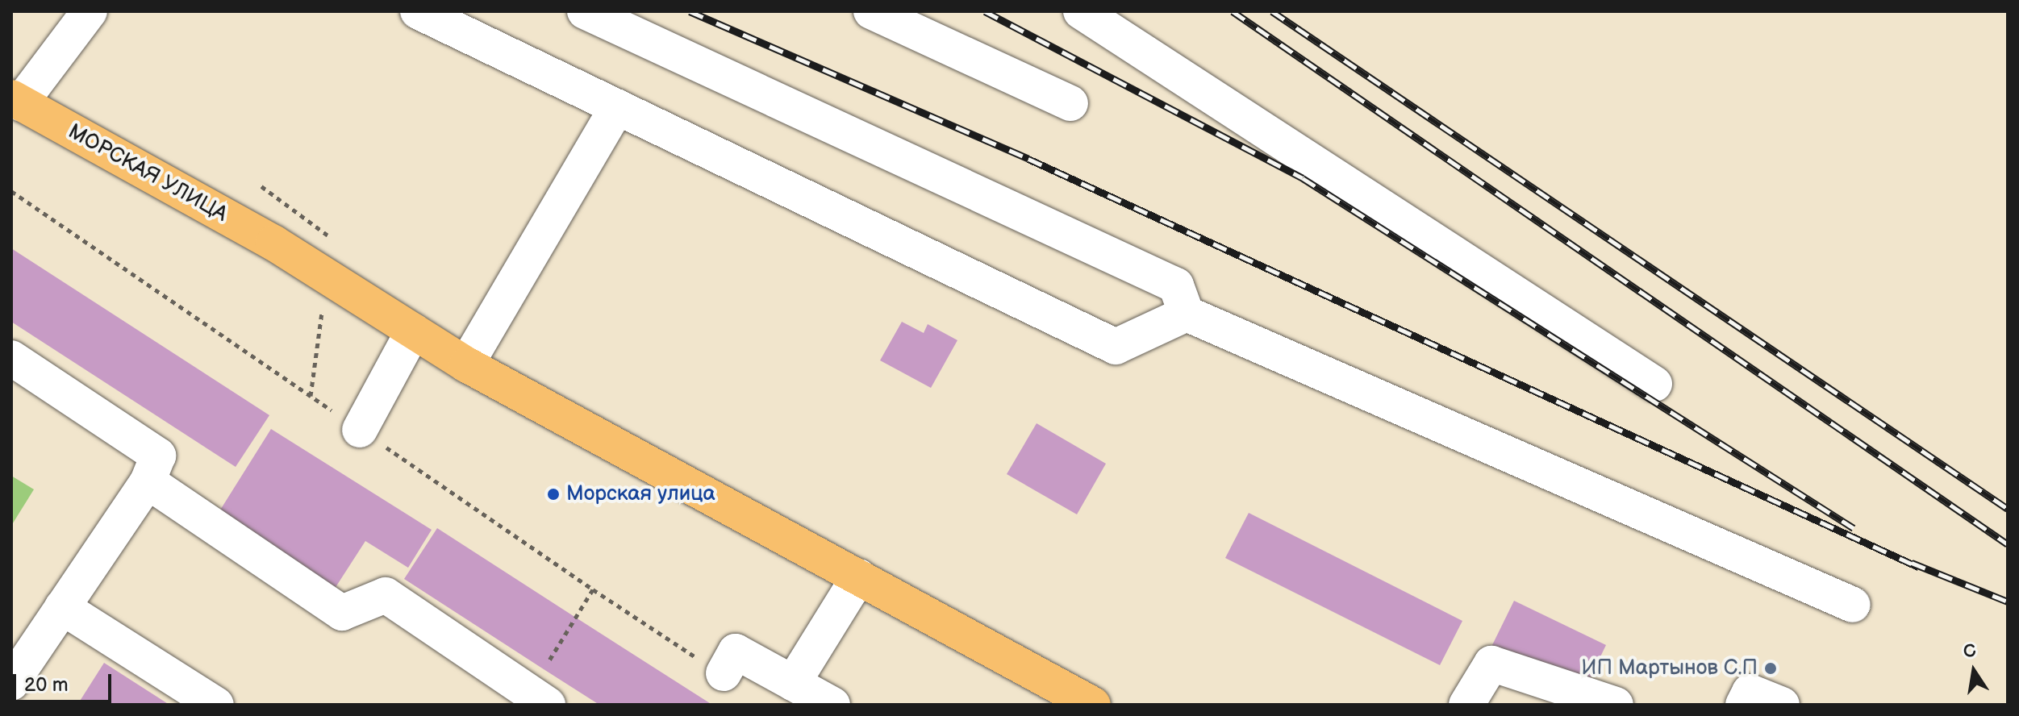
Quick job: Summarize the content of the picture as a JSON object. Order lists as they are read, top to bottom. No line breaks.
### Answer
{"streets":{"main road":["МОРСКАЯ УЛИЦА"]},"places":["Морская улица","ИП Мартынов С.П"],"scale_bar":"20 m","north":"top"}
